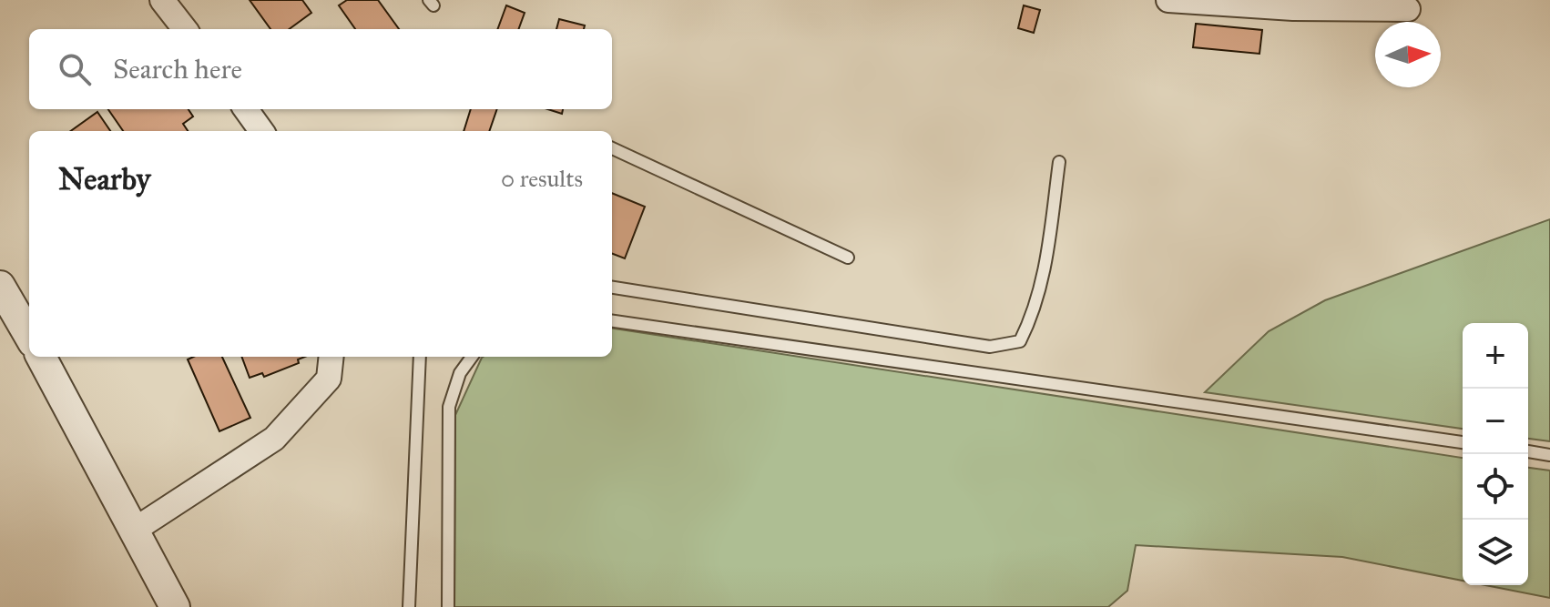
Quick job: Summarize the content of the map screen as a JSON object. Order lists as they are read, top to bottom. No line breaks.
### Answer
{"north":"right","page":{"search":"Search here","heading":["Nearby","0 results"],"map_buttons":["+","−"]}}
